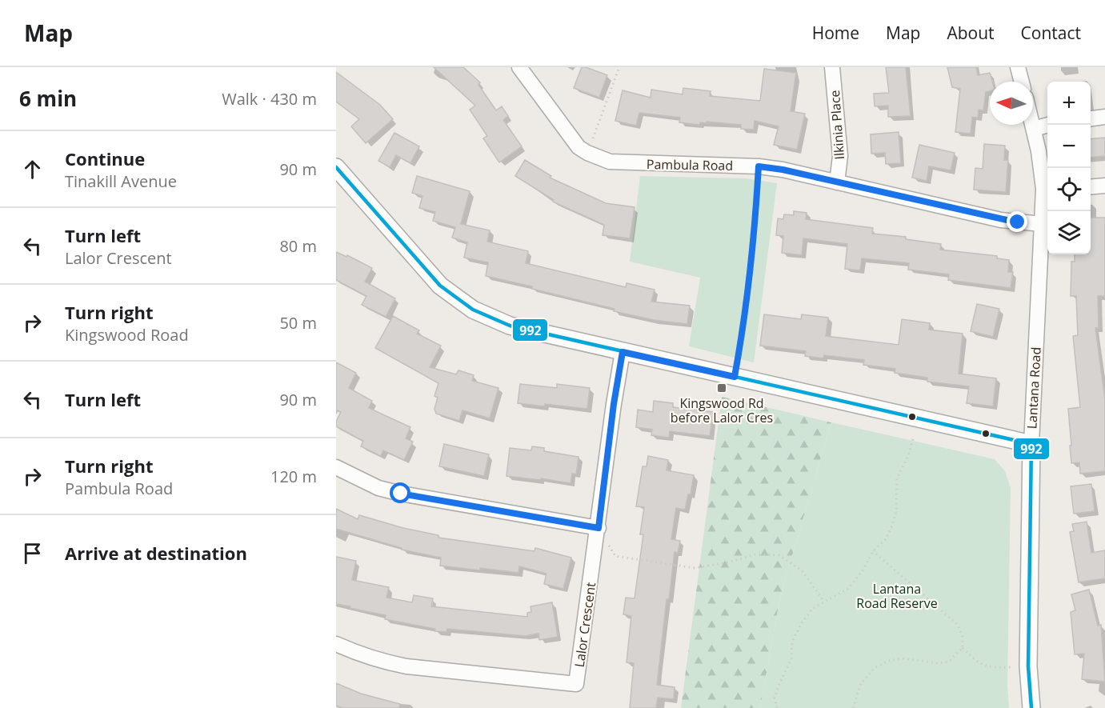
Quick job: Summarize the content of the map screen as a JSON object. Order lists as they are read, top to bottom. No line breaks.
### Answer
{"streets":{"street":["Ilkinia Place","Pambula Road","Lantana Road","Lalor Crescent"]},"crossings":[["Ilkinia Place","Pambula Road"],["Pambula Road","Lantana Road"]],"parks":["Lantana Road Reserve"],"places":{"transit":["Kingswood Rd before Lalor Cres"]},"lines":["transit line 992"],"north":"left","page":{"header":"Map","nav":["Home","Map","About","Contact"],"heading":["6 min","Walk · 430 m"],"map_buttons":["+","−"],"list":[["Continue","Tinakill Avenue","90 m"],["Turn left","Lalor Crescent","80 m"],["Turn right","Kingswood Road","50 m"],["Turn left","90 m"],["Turn right","Pambula Road","120 m"],"Arrive at destination"]}}
